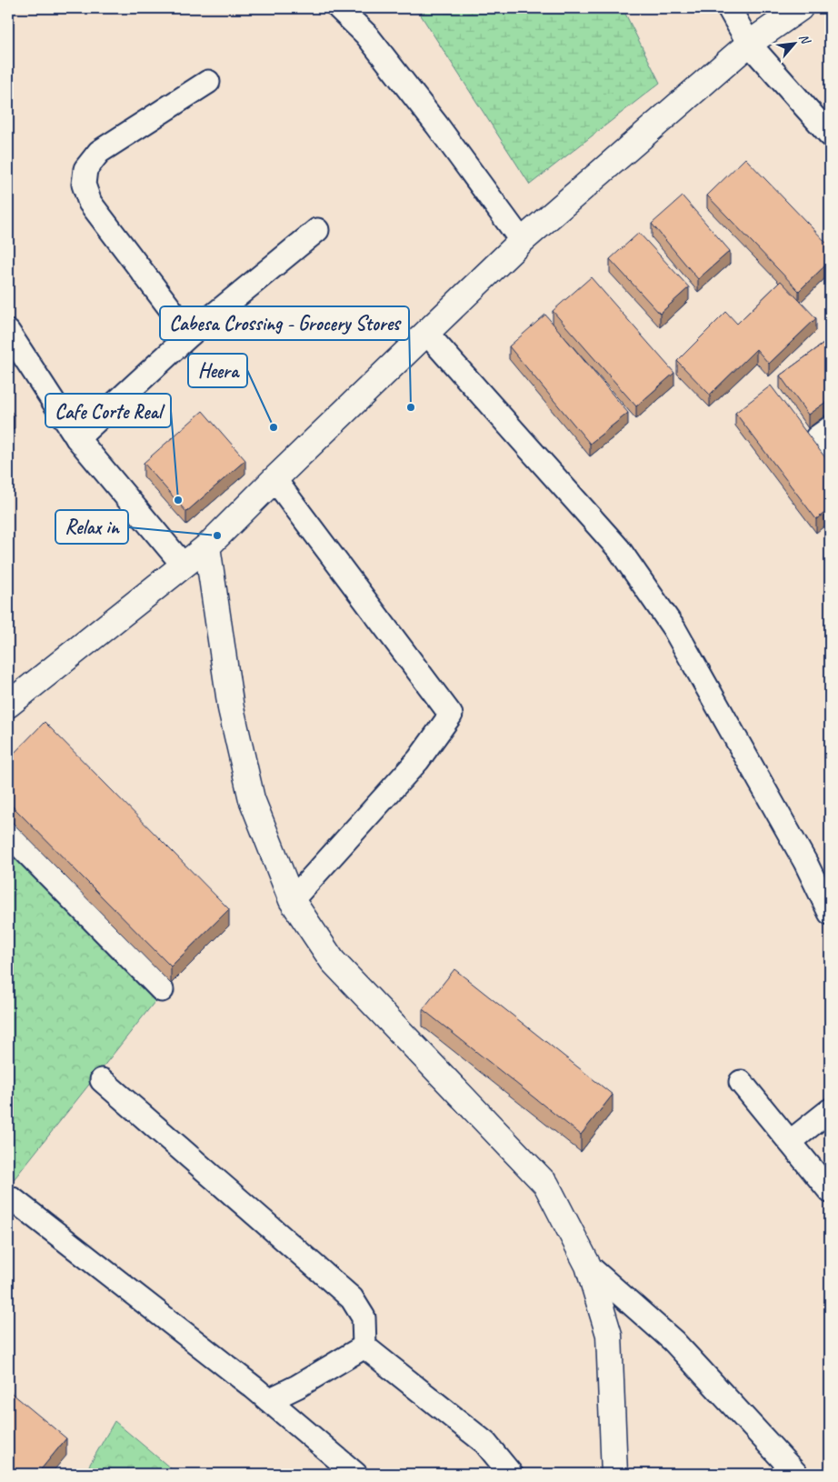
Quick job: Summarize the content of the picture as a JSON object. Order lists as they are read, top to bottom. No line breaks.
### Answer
{"places":["Cabesa Crossing - Grocery Stores","Heera","Cafe Corte Real","Relax in"],"north":"top right"}
